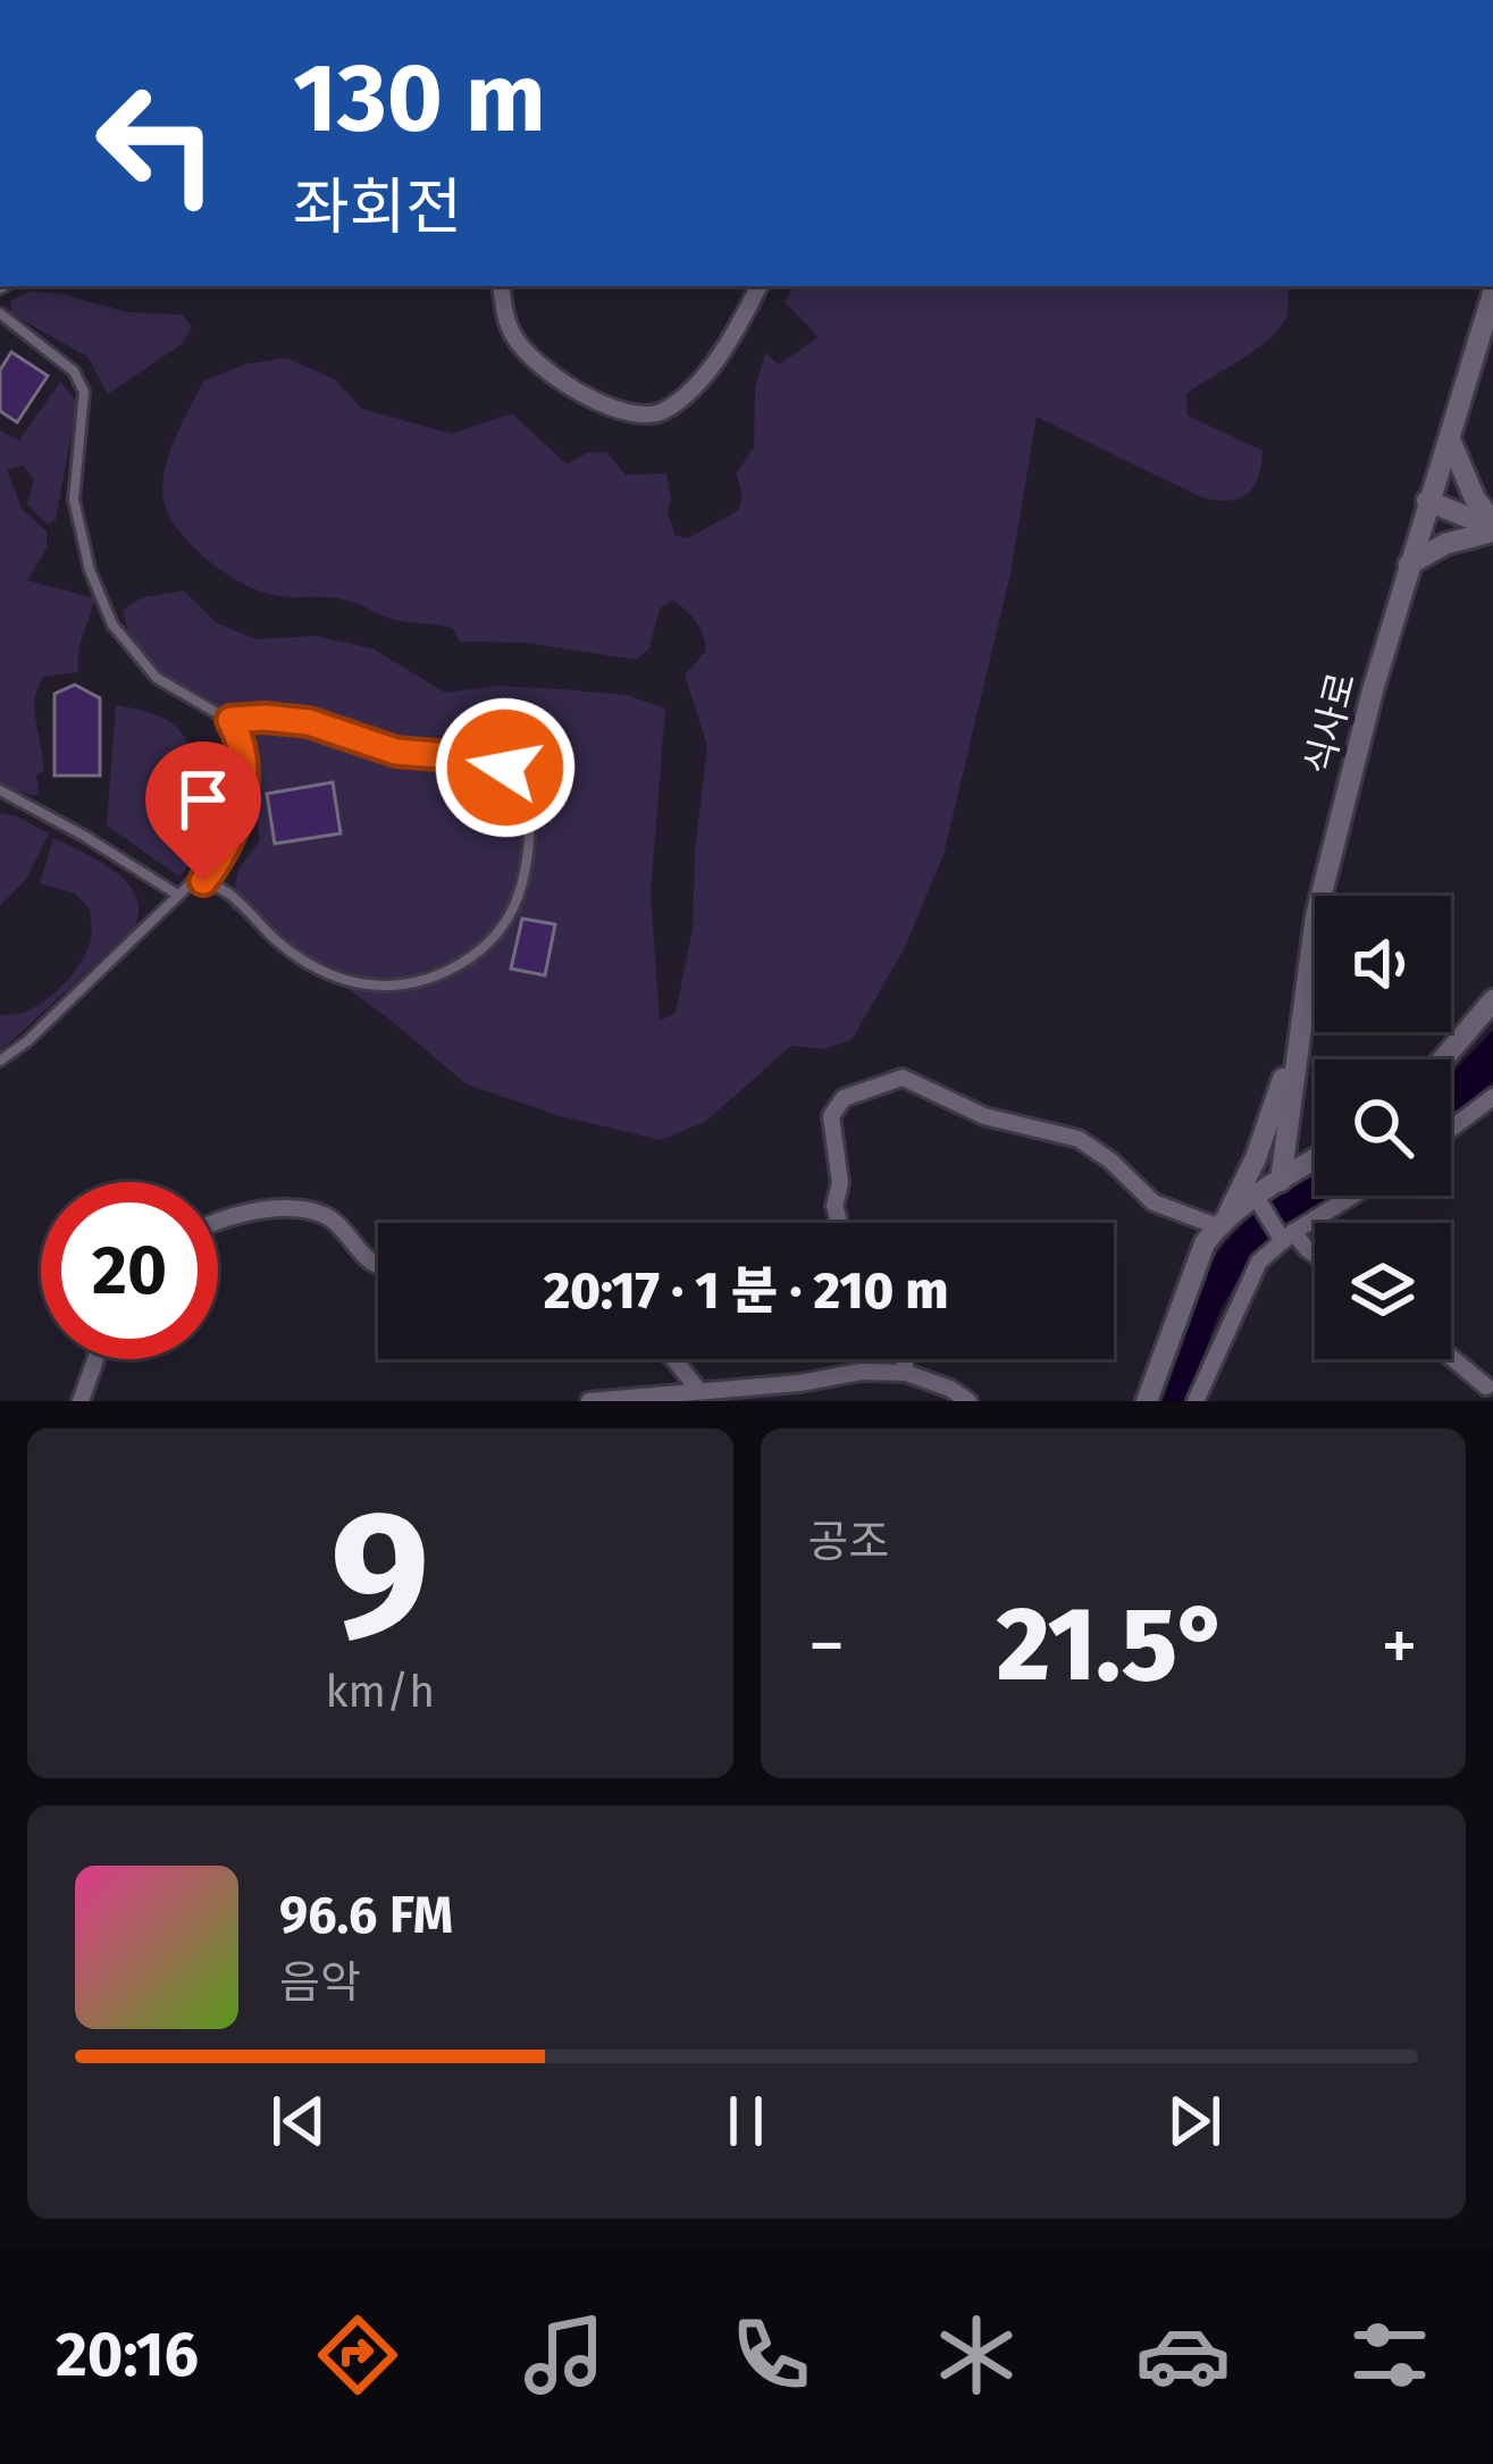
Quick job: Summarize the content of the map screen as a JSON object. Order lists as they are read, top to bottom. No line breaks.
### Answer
{"streets":{"street":["식사로"]},"page":{"turn":["130 m","좌회전"],"limit":"20","trip":"20:17 · 1 분 · 210 m","tile":[["9","km/h"],"공조"],"heat":["−","21.5°","+"],"song":["96.6 FM","음악"],"tabs":"20:16"}}
